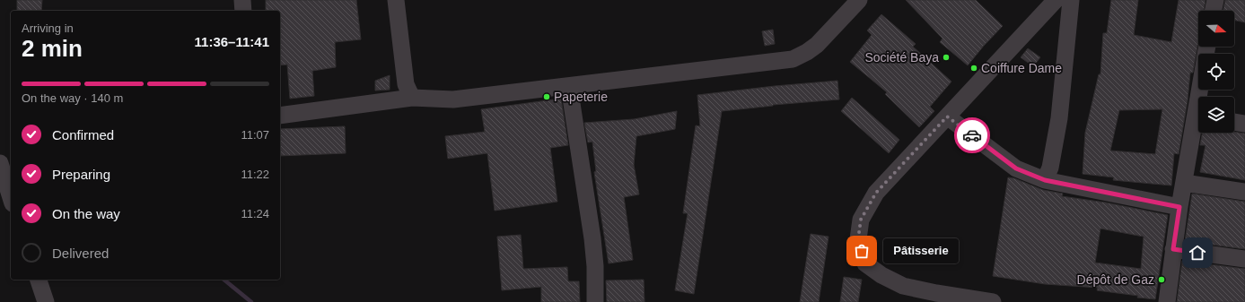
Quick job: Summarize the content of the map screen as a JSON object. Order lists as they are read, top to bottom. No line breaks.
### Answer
{"places":["Société Baya","Coiffure Dame","Papeterie","Pâtisserie","Dépôt de Gaz"],"north":"right","page":{"heading":["2 min","Arriving in","11:36–11:41"],"bar":"On the way · 140 m","list":[["Confirmed","11:07"],["Preparing","11:22"],["On the way","11:24"],"Delivered"],"bubble":"Pâtisserie"}}
